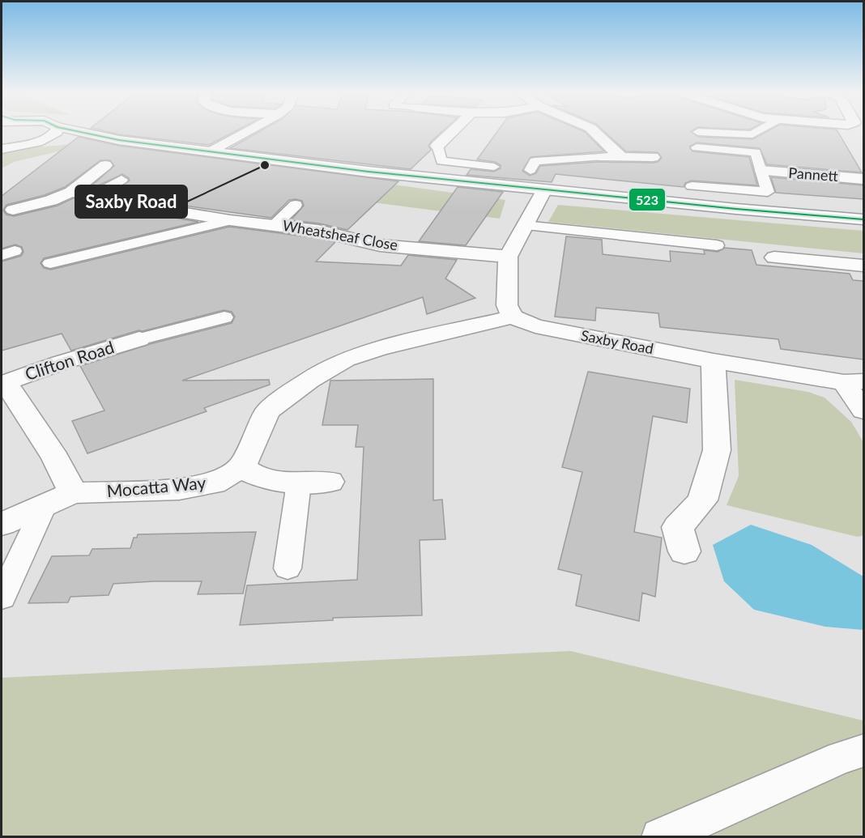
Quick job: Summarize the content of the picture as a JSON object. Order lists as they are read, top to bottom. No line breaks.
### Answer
{"streets":{"street":["Pannett","Wheatsheaf Close","Saxby Road","Clifton Road","Mocatta Way"]},"places":["Saxby Road"],"lines":["transit line 523"]}
